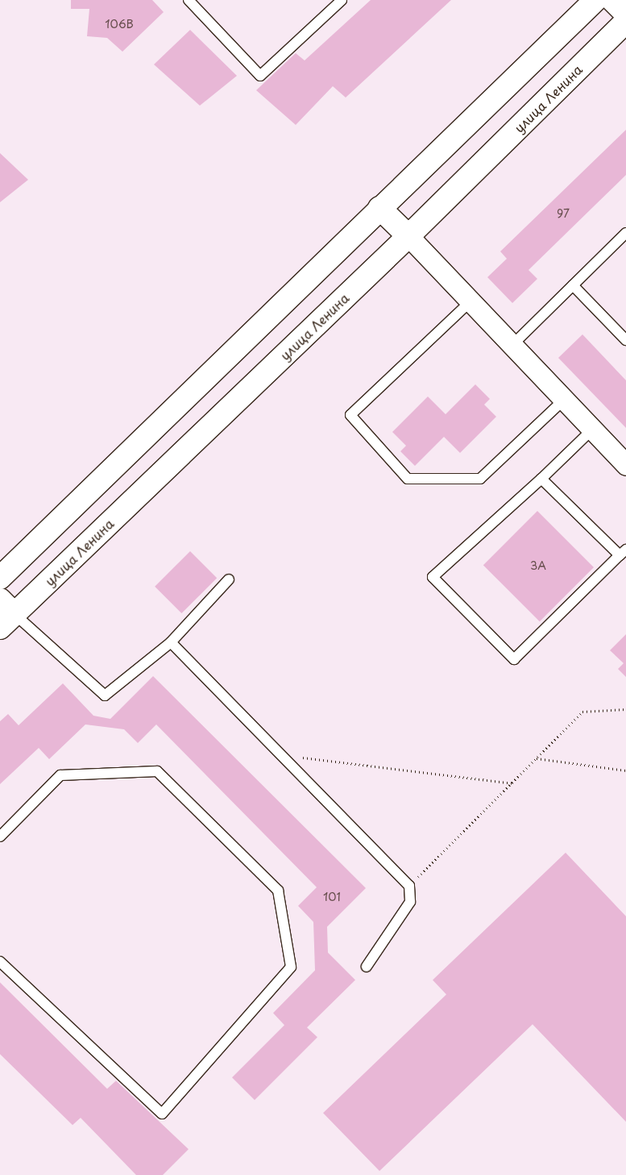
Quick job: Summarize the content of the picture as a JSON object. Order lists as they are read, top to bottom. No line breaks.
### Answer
{"streets":{"main road":["улица Ленина"]},"house_numbers":["106В","97","3А","101"]}
